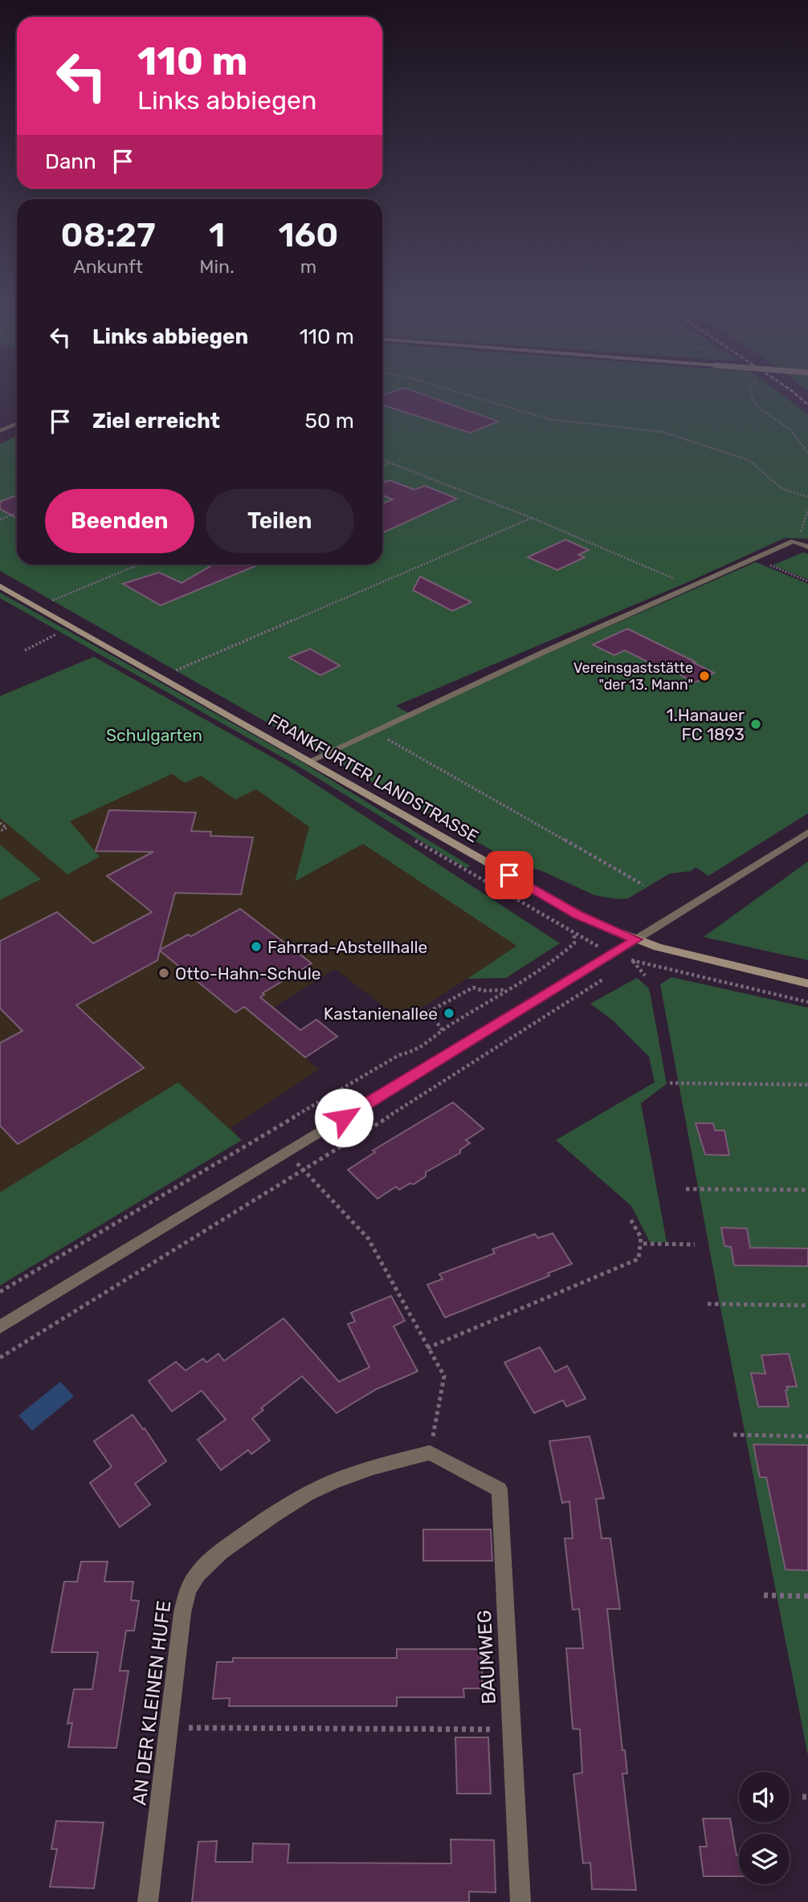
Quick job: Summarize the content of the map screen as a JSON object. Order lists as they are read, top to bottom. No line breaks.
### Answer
{"streets":{"main road":["FRANKFURTER LANDSTRASSE"],"street":["BAUMWEG","AN DER KLEINEN HUFE"]},"crossings":[["BAUMWEG","AN DER KLEINEN HUFE"]],"parks":["Schulgarten"],"places":["Vereinsgaststätte \"der 13. Mann\"","1.Hanauer FC 1893","Fahrrad-Abstellhalle","Otto-Hahn-Schule","Kastanienallee"],"page":{"turn":["110 m","Links abbiegen"],"then":"Dann","eta":["08:27","Ankunft","1","Min.","160","m"],"list":[{"name":"Links abbiegen","value":"110 m"},{"name":"Ziel erreicht","value":"50 m"}],"buttons":["Beenden","Teilen"]}}
